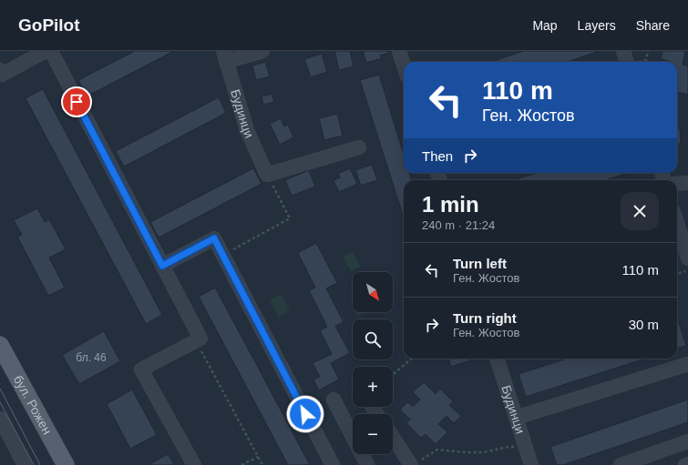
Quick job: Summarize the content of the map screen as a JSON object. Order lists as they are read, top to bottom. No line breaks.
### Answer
{"streets":{"main road":["бул. Рожен"],"street":["Будинци"]},"house_numbers":["бл. 46"],"north":"bottom right","page":{"header":"GoPilot","nav":["Map","Layers","Share"],"turn":["110 m","Ген. Жостов"],"then":"Then","heading":["1 min","240 m · 21:24"],"list":[{"name":"Turn left","note":"Ген. Жостов","value":"110 m"},{"name":"Turn right","note":"Ген. Жостов","value":"30 m"}],"map_buttons":["+","−"]}}
